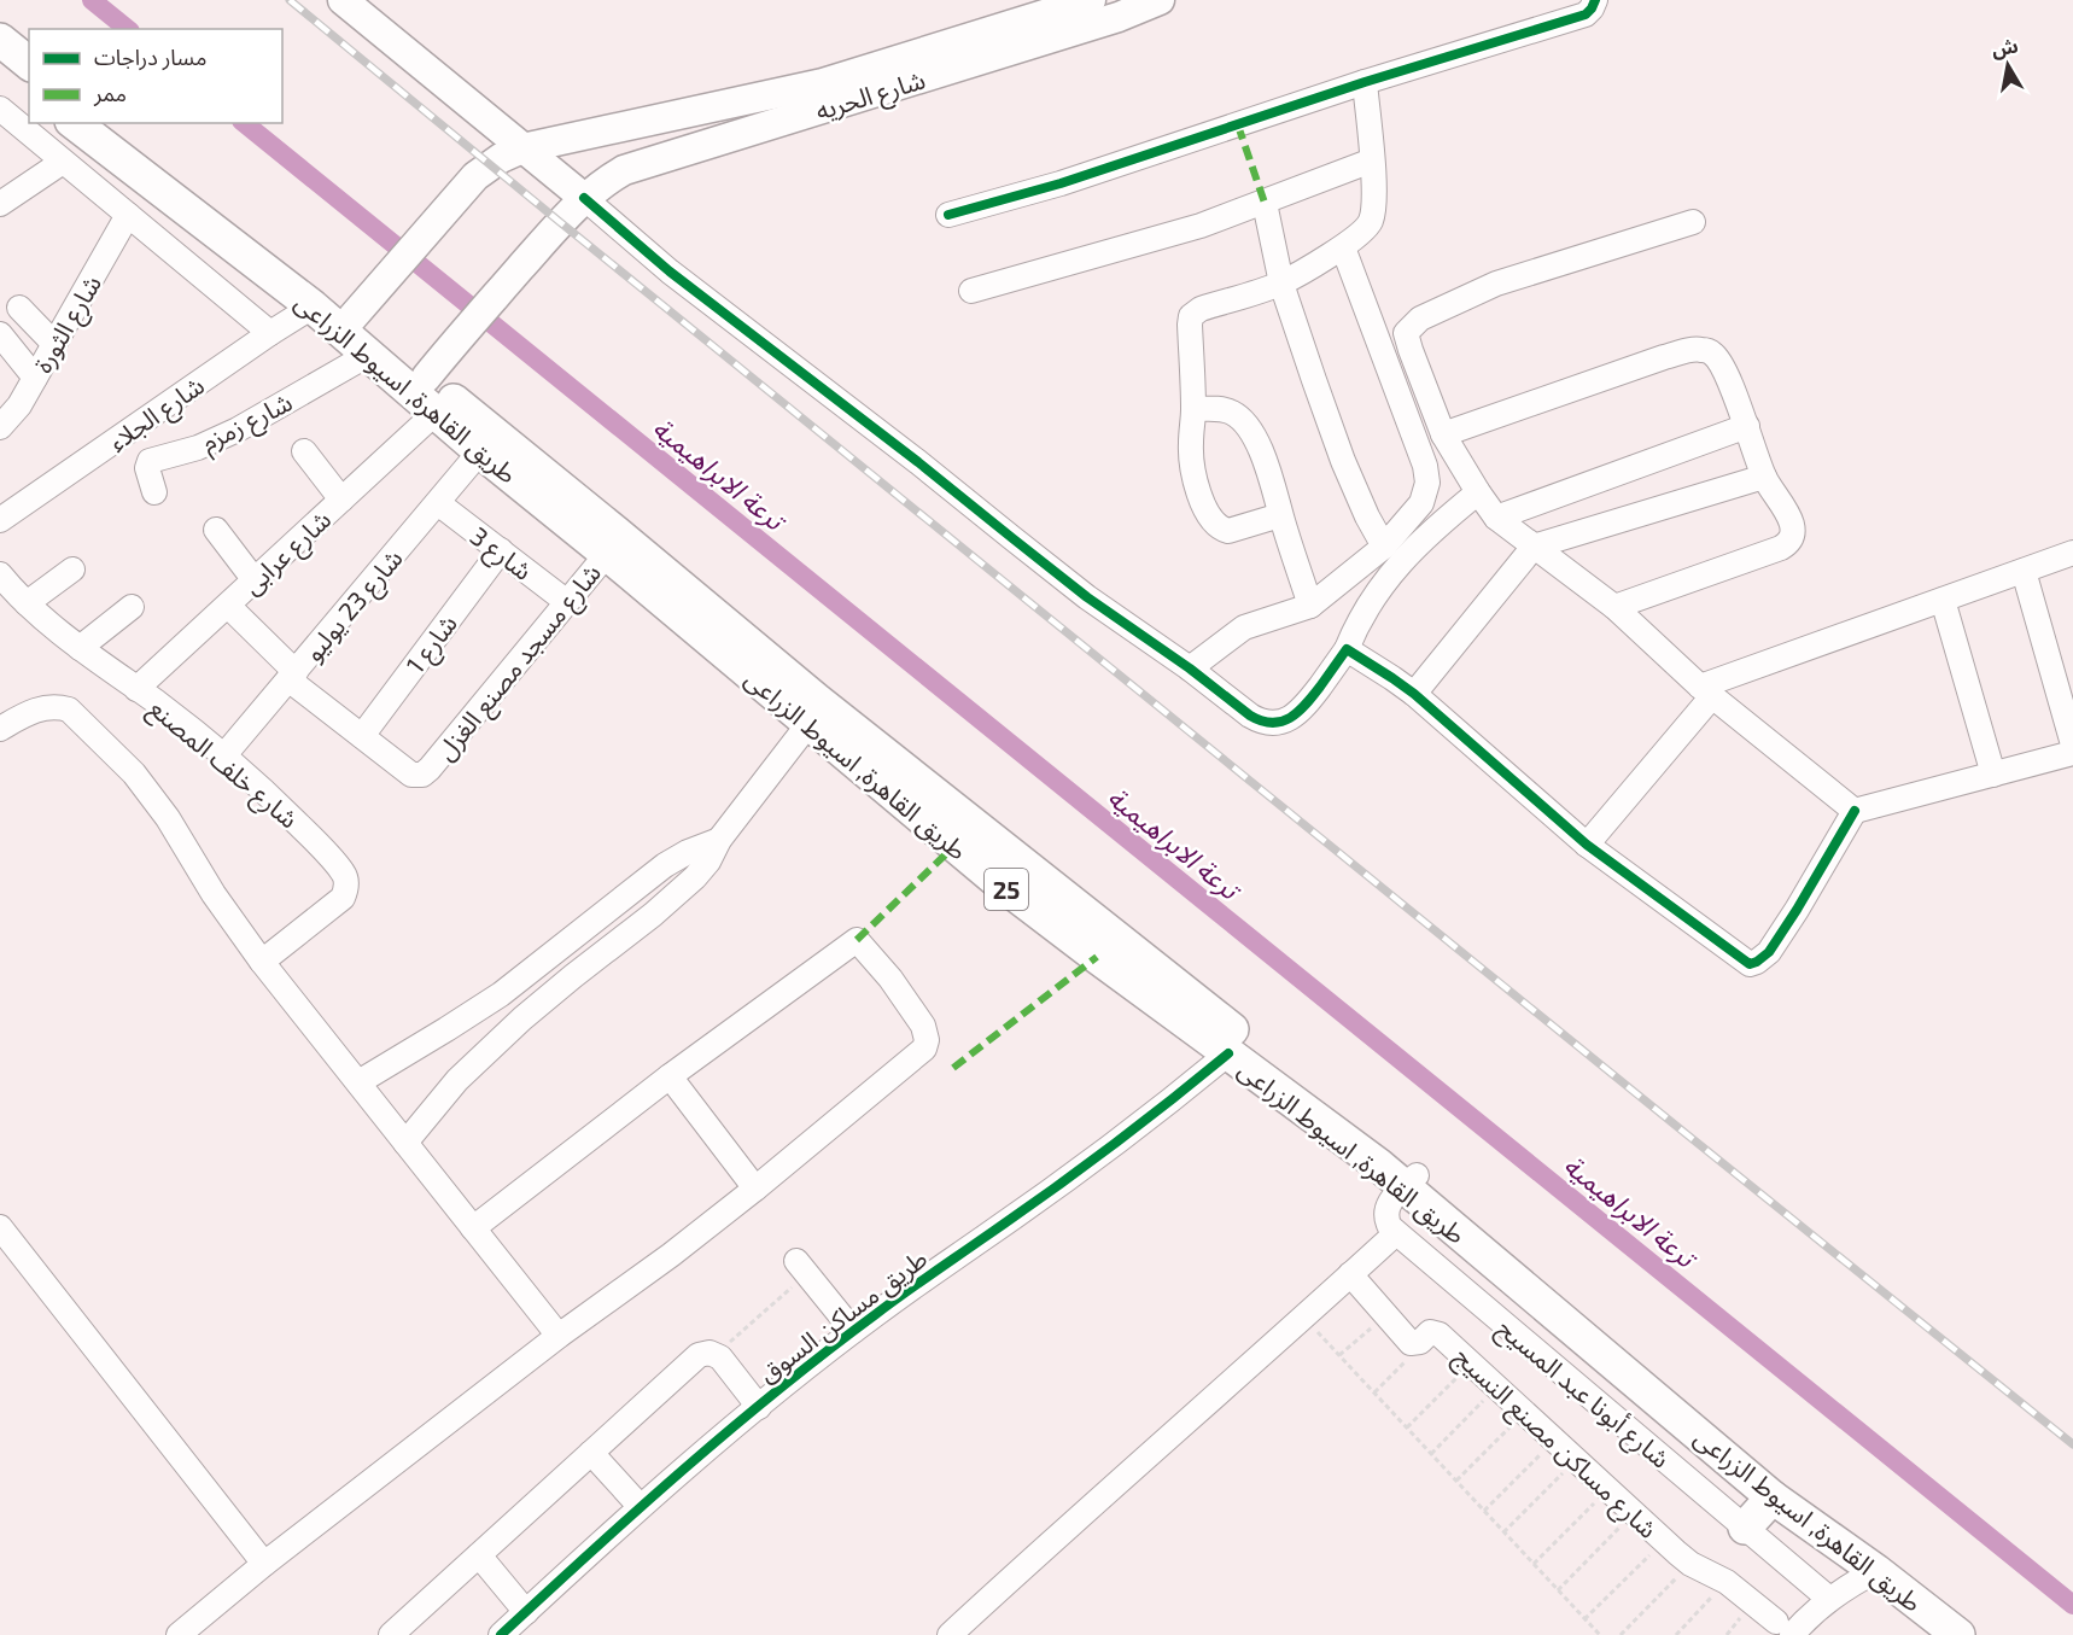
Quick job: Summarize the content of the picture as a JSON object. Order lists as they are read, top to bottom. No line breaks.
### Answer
{"streets":{"highway":["طريق القاهرة, اسيوط الزراعى","25"],"main road":["شارع الحريه"],"street":["شارع الثورة","شارع الجلاء","شارع زمزم","شارع عرابى","شارع 3","شارع 23 يوليو","شارع 1","شارع مسجد مصنع الغزل","شارع خلف المصنع","طريق مساكن السوق","شارع أبونا عبد المسيح","شارع مساكن مصنع النسيج"]},"crossings":[["شارع الحريه","طريق القاهرة, اسيوط الزراعى"],["طريق القاهرة, اسيوط الزراعى","شارع الجلاء"],["طريق القاهرة, اسيوط الزراعى","شارع زمزم"],["طريق القاهرة, اسيوط الزراعى","شارع عرابى"],["طريق القاهرة, اسيوط الزراعى","شارع 23 يوليو"],["طريق القاهرة, اسيوط الزراعى","شارع مسجد مصنع الغزل"],["طريق القاهرة, اسيوط الزراعى","طريق مساكن السوق"],["شارع عرابى","شارع مسجد مصنع الغزل"],["شارع عرابى","شارع خلف المصنع"],["شارع 3","شارع 23 يوليو"],["شارع 3","شارع 1"],["شارع 3","شارع مسجد مصنع الغزل"],["شارع 23 يوليو","شارع مسجد مصنع الغزل"],["شارع 23 يوليو","شارع خلف المصنع"],["شارع 1","شارع مسجد مصنع الغزل"]],"water":["ترعة الابراهيمية"],"legend":["مسار دراجات","ممر"],"north":"top"}
